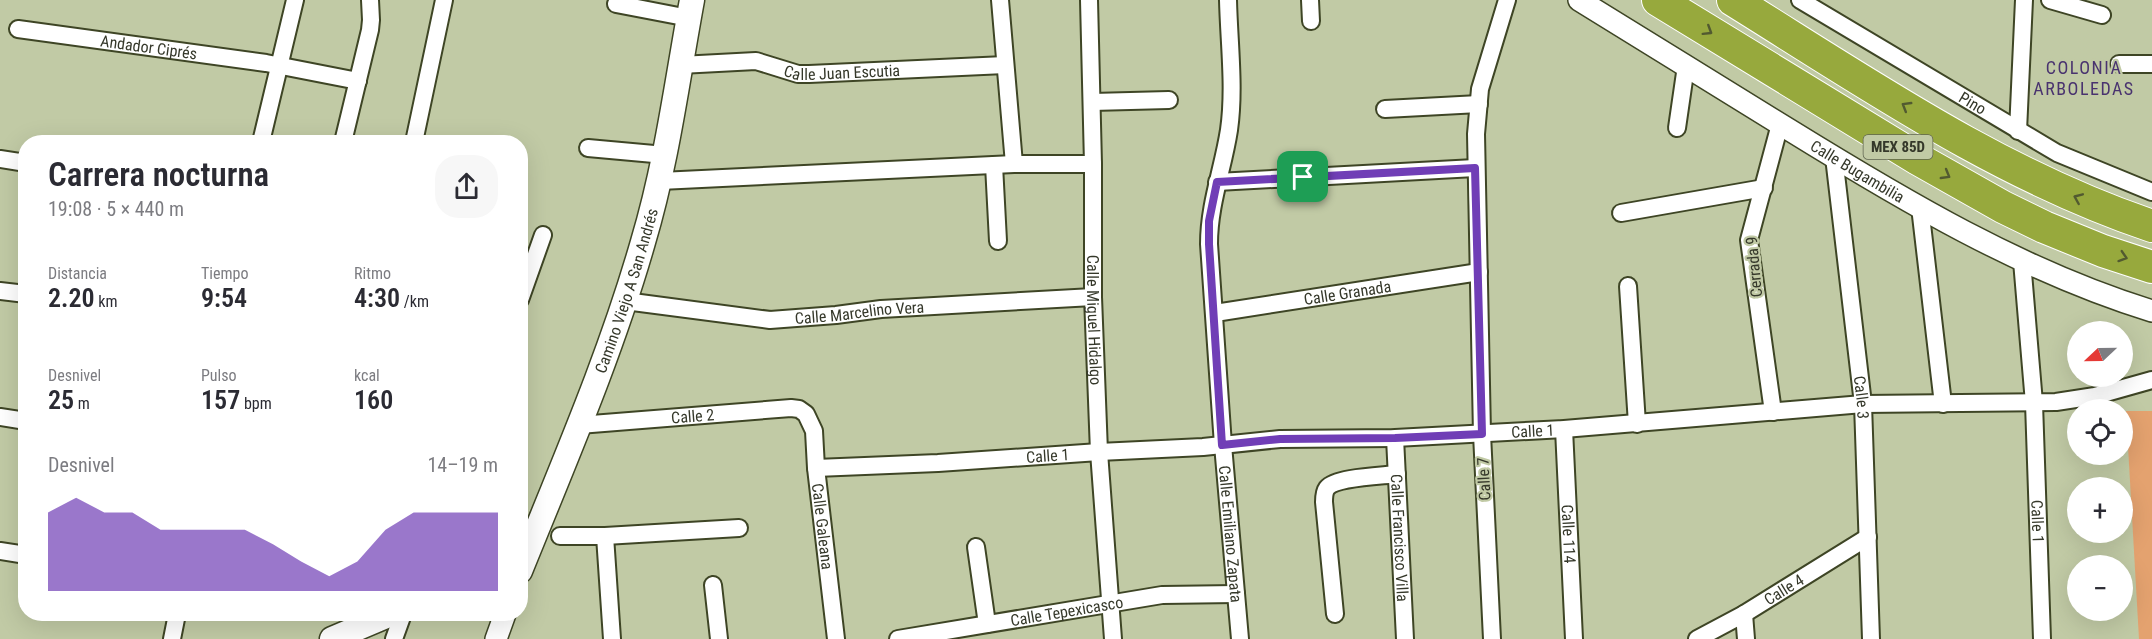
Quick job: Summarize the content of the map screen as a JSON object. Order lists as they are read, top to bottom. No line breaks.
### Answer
{"streets":{"highway":["MEX 85D"],"main road":["Camino Viejo A San Andrés"],"street":["Andador Ciprés","Calle Juan Escutia","Pino","Calle Bugambilia","Cerrada 9","Calle Granada","Calle Marcelino Vera","Calle Miguel Hidalgo","Calle 3","Calle 2","Calle 1","Calle 7","Calle Galeana","Calle Emiliano Zapata","Calle 114","Calle Francisco Villa","Calle 4","Calle Tepexicasco"]},"crossings":[["Calle Juan Escutia","Camino Viejo A San Andrés"],["Calle Bugambilia","Cerrada 9"],["Calle Bugambilia","Calle 3"],["Calle Bugambilia","Calle 1"],["Cerrada 9","Calle 1"],["Camino Viejo A San Andrés","Calle Marcelino Vera"],["Camino Viejo A San Andrés","Calle 2"],["Calle Granada","Calle 7"],["Calle Granada","Calle Emiliano Zapata"],["Calle Marcelino Vera","Calle Miguel Hidalgo"],["Calle Miguel Hidalgo","Calle 1"],["Calle Miguel Hidalgo","Calle Tepexicasco"],["Calle 3","Calle 1"],["Calle 3","Calle 4"],["Calle 2","Calle Galeana"],["Calle 1","Calle 7"],["Calle 1","Calle Galeana"],["Calle 1","Calle Emiliano Zapata"],["Calle 1","Calle 114"],["Calle 1","Calle Francisco Villa"],["Calle Emiliano Zapata","Calle Tepexicasco"]],"districts":["COLONIA ARBOLEDAS"],"north":"left","page":{"heading":["Carrera nocturna","19:08 · 5 × 440 m"],"stats":[["Distancia","2.20 km"],["Tiempo","9:54"],["Ritmo","4:30 /km"],["Desnivel","25 m"],["Pulso","157 bpm"],["kcal","160"]],"map_buttons":["+","−"],"chart":["Desnivel","14–19 m"]}}
